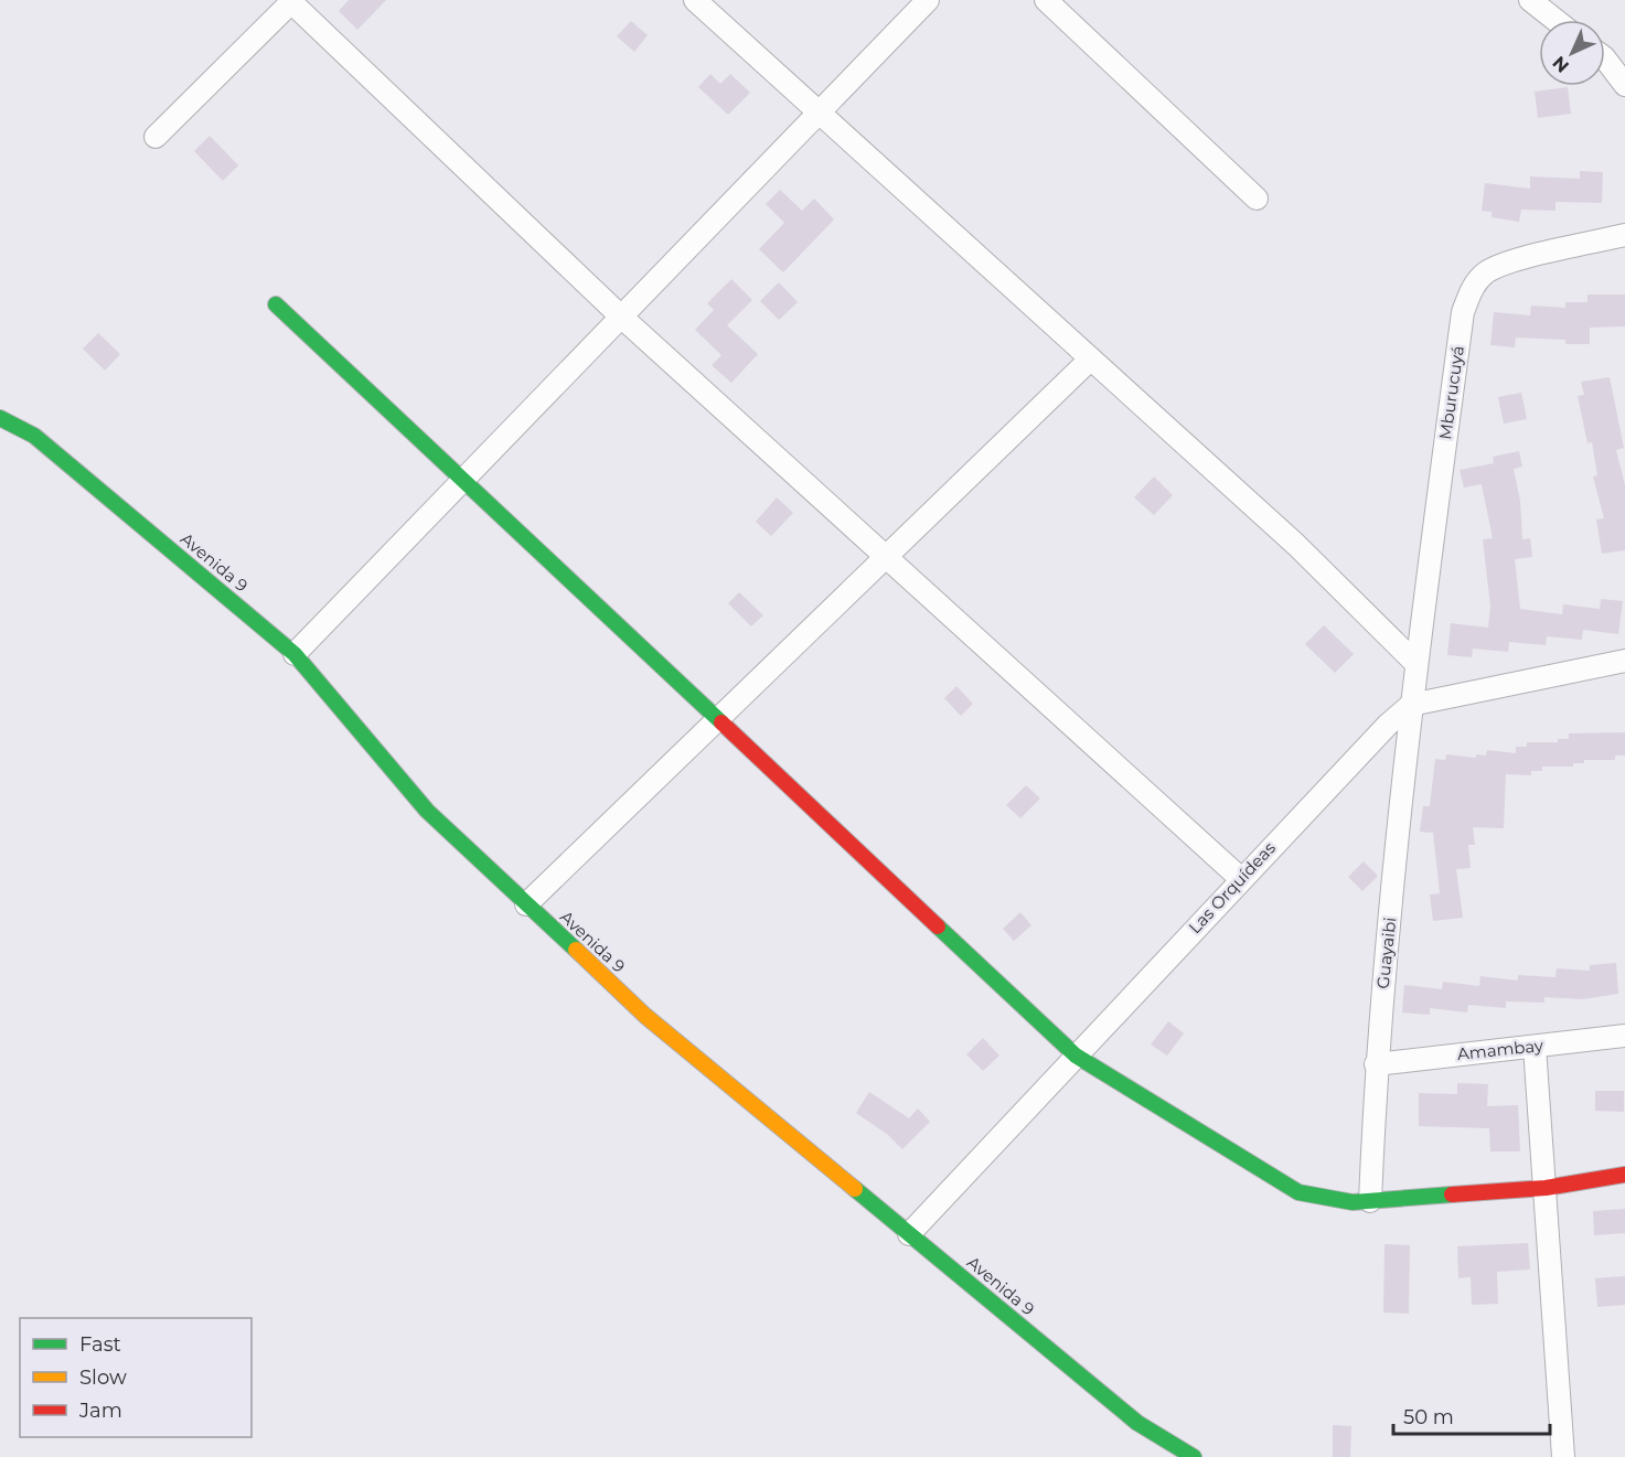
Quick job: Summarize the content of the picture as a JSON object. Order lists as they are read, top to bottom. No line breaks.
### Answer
{"streets":{"street":["Mburucuyá","Avenida 9","Las Orquídeas","Guayaibi","Amambay"]},"crossings":[["Mburucuyá","Las Orquídeas"],["Mburucuyá","Guayaibi"],["Avenida 9","Las Orquídeas"],["Las Orquídeas","Guayaibi"],["Guayaibi","Amambay"]],"legend":["Fast","Slow","Jam"],"scale_bar":"50 m","north":"bottom left"}
